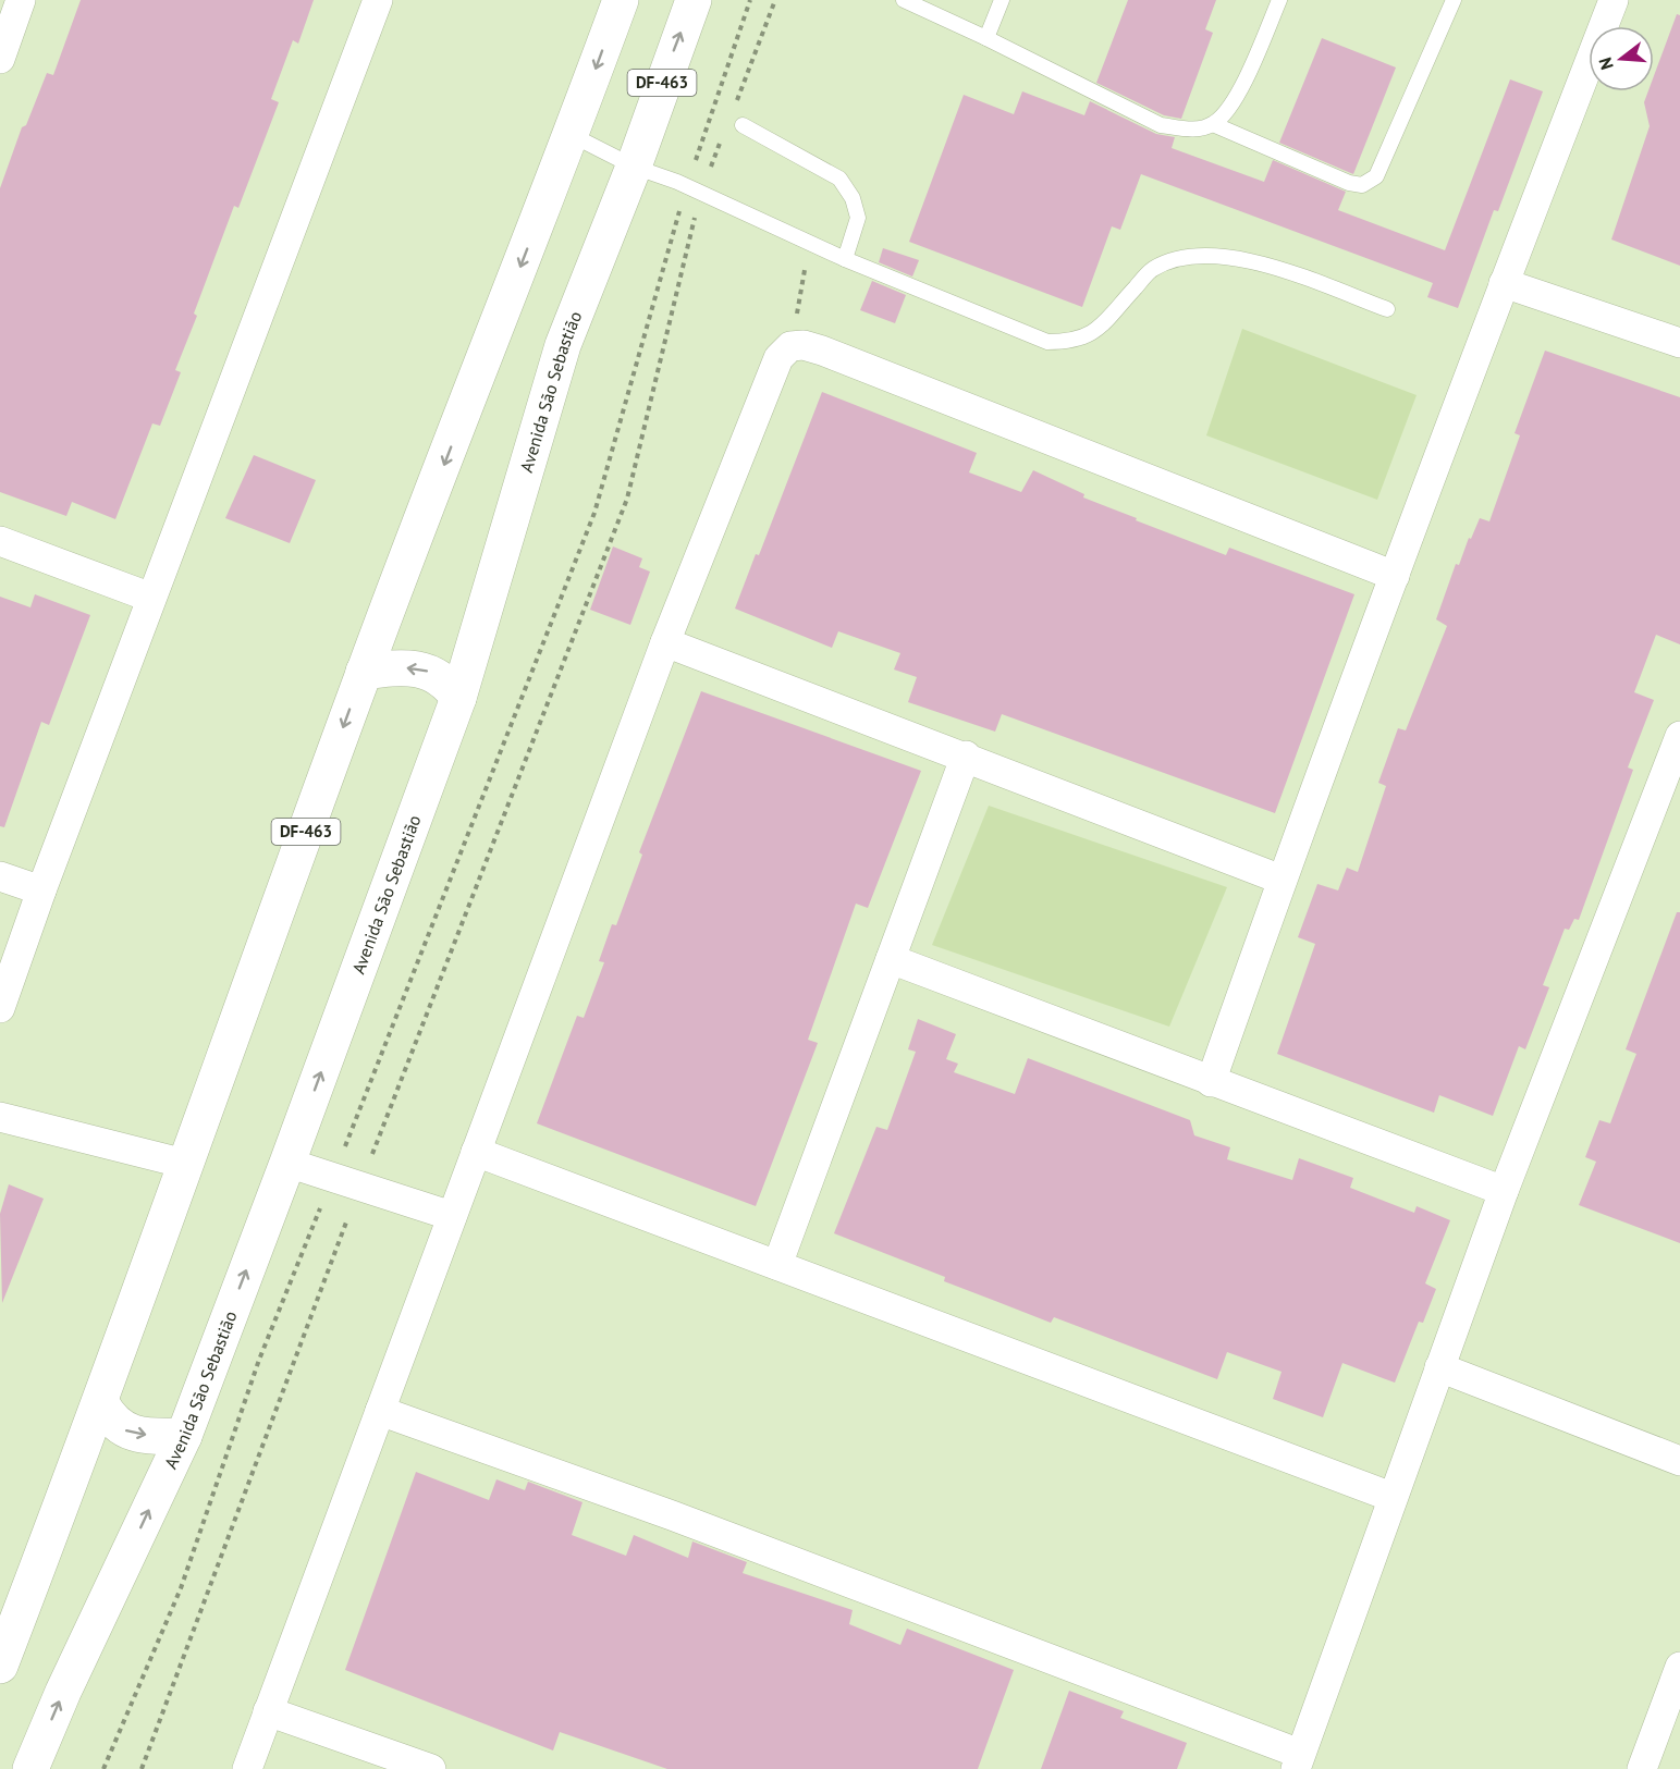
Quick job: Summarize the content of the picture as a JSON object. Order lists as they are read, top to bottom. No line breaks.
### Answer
{"streets":{"main road":["DF-463","Avenida São Sebastião"]},"north":"left"}
